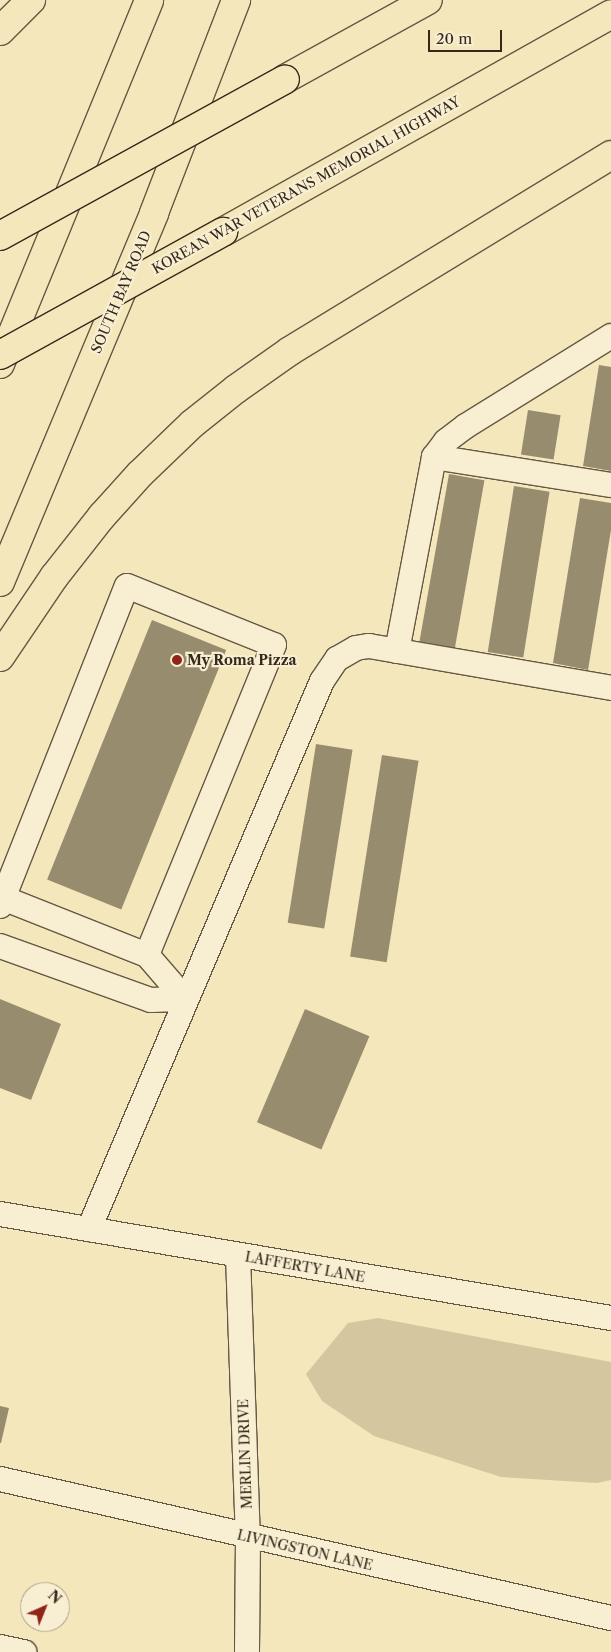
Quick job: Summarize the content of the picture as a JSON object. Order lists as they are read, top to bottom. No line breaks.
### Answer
{"streets":{"highway":["KOREAN WAR VETERANS MEMORIAL HIGHWAY","SOUTH BAY ROAD"],"street":["LAFFERTY LANE","MERLIN DRIVE","LIVINGSTON LANE"]},"crossings":[["LAFFERTY LANE","MERLIN DRIVE"],["MERLIN DRIVE","LIVINGSTON LANE"]],"places":["My Roma Pizza"],"scale_bar":"20 m","north":"top right"}
